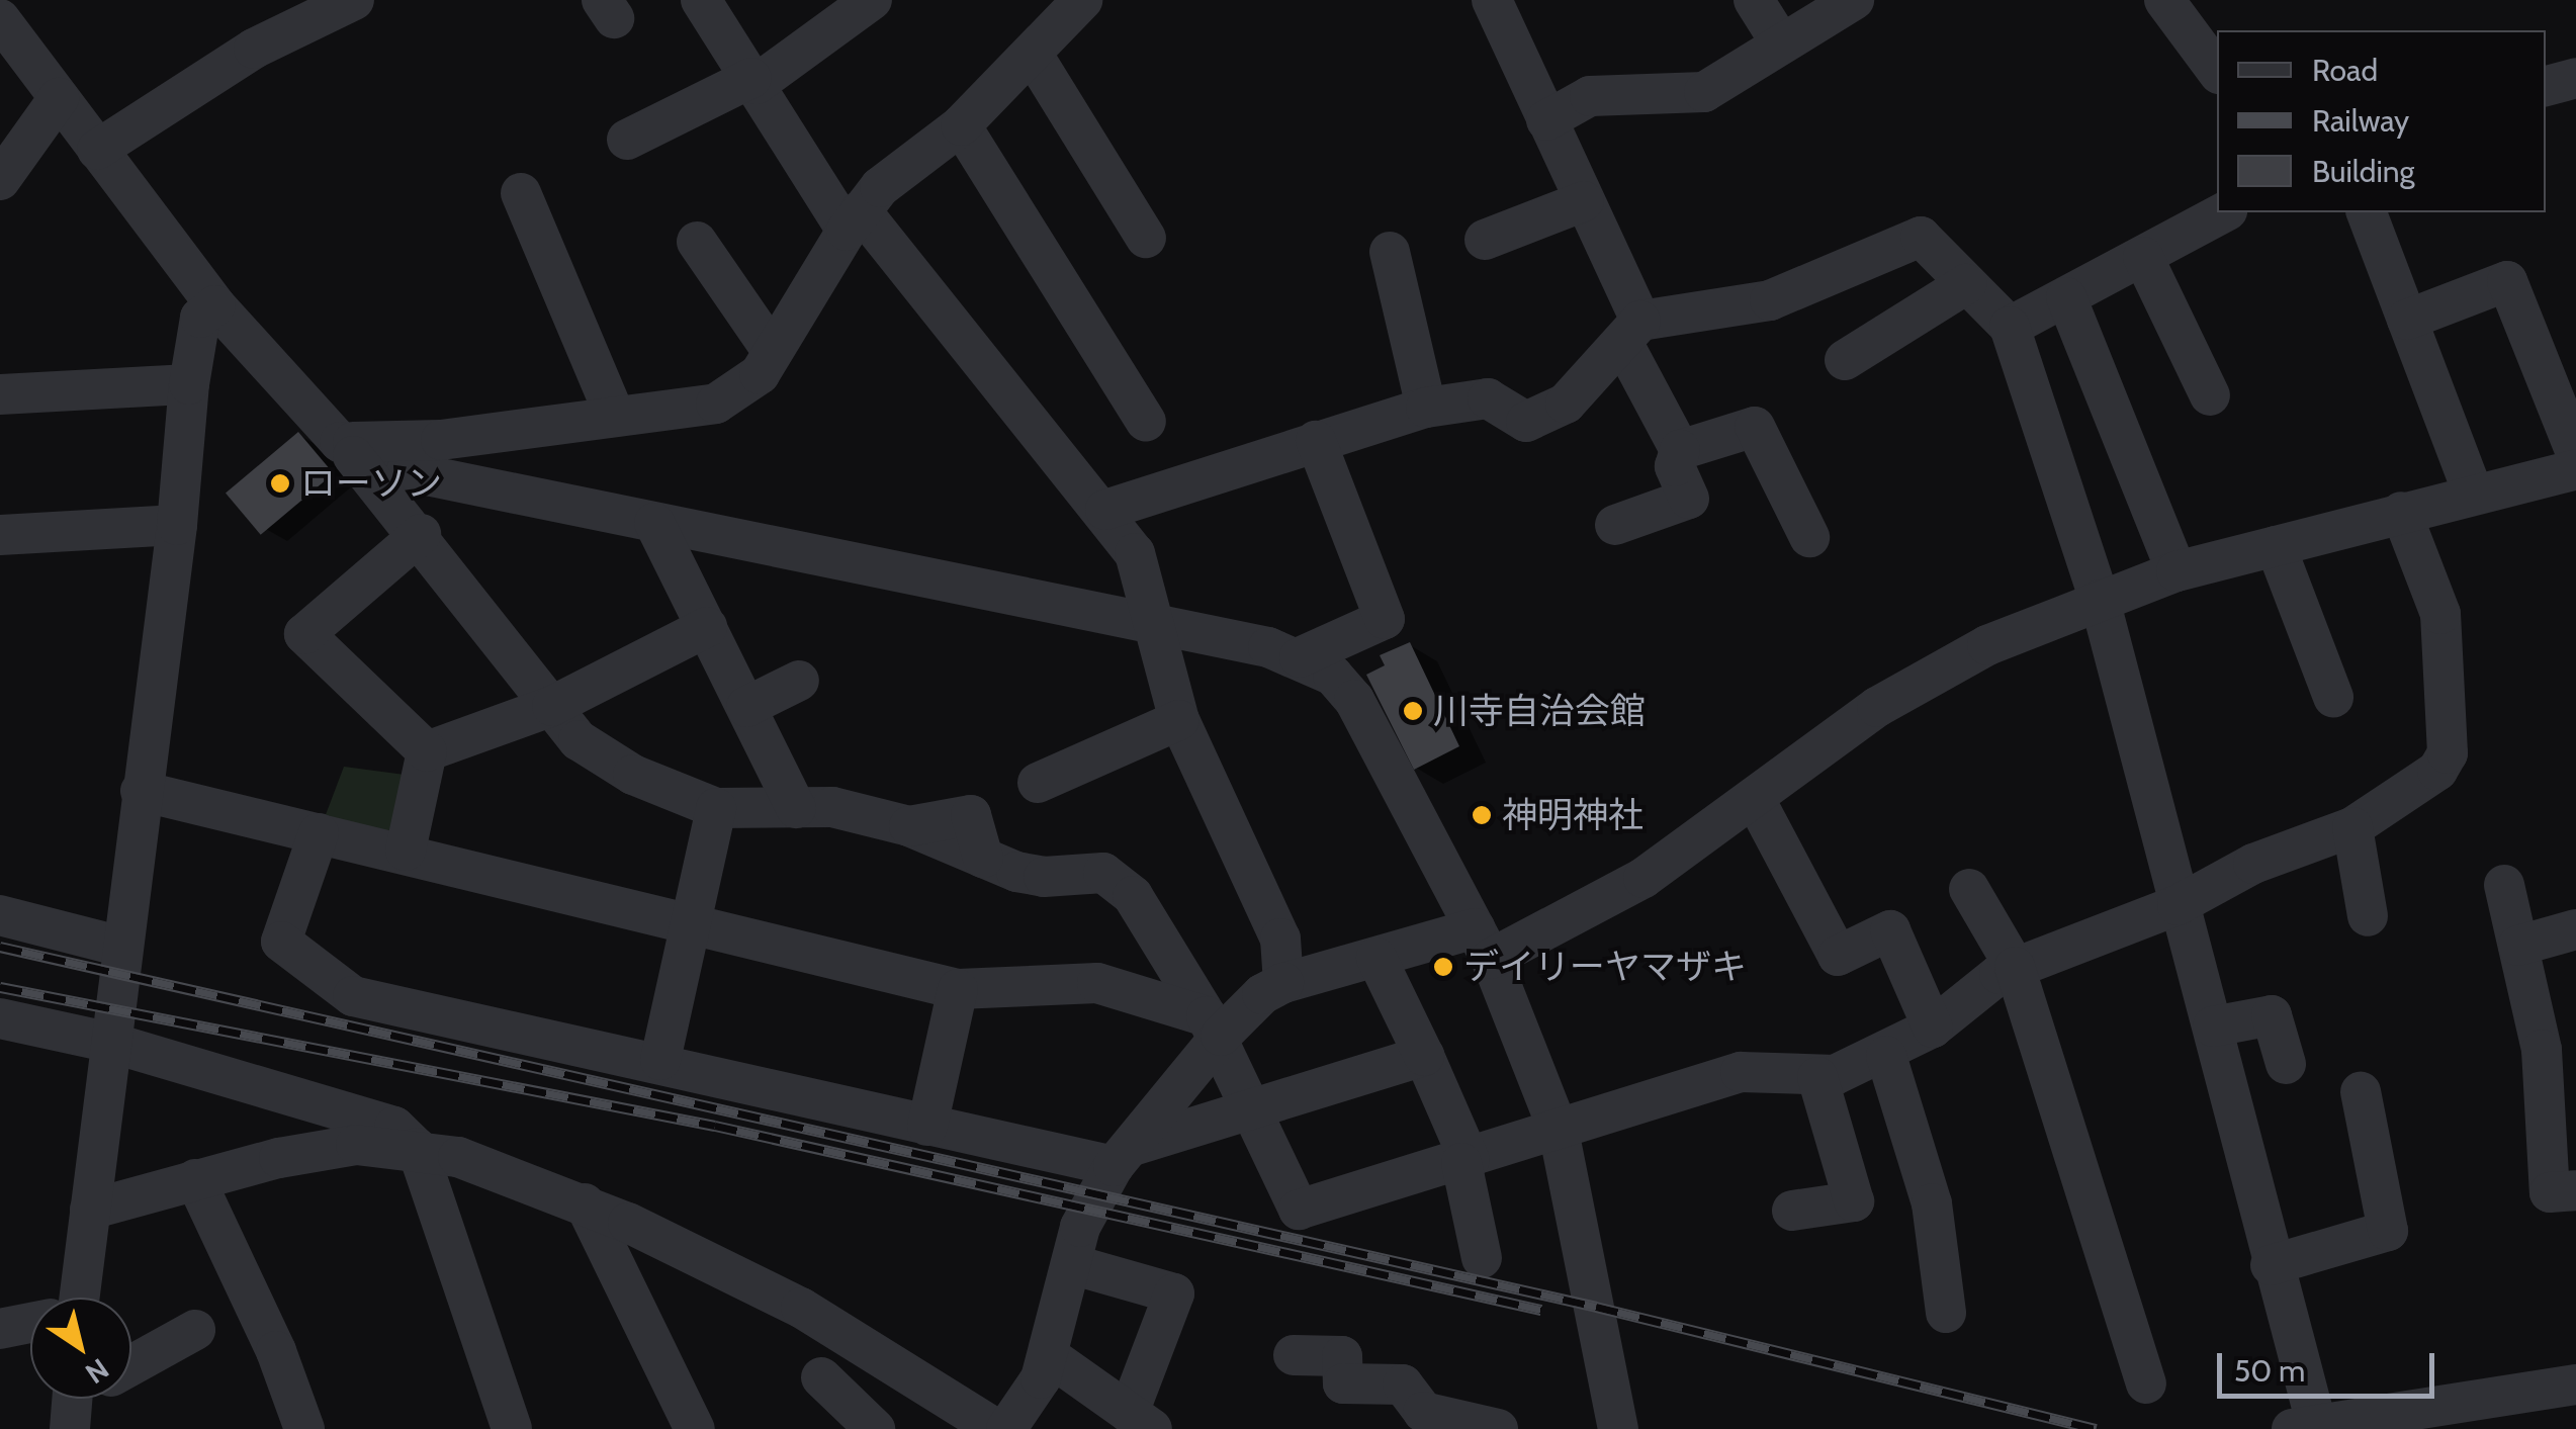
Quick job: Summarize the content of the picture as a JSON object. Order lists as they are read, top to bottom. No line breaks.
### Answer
{"places":["ローソン","川寺自治会館","神明神社","デイリーヤマザキ"],"legend":["Road","Railway","Building"],"scale_bar":"50 m","north":"bottom right"}
